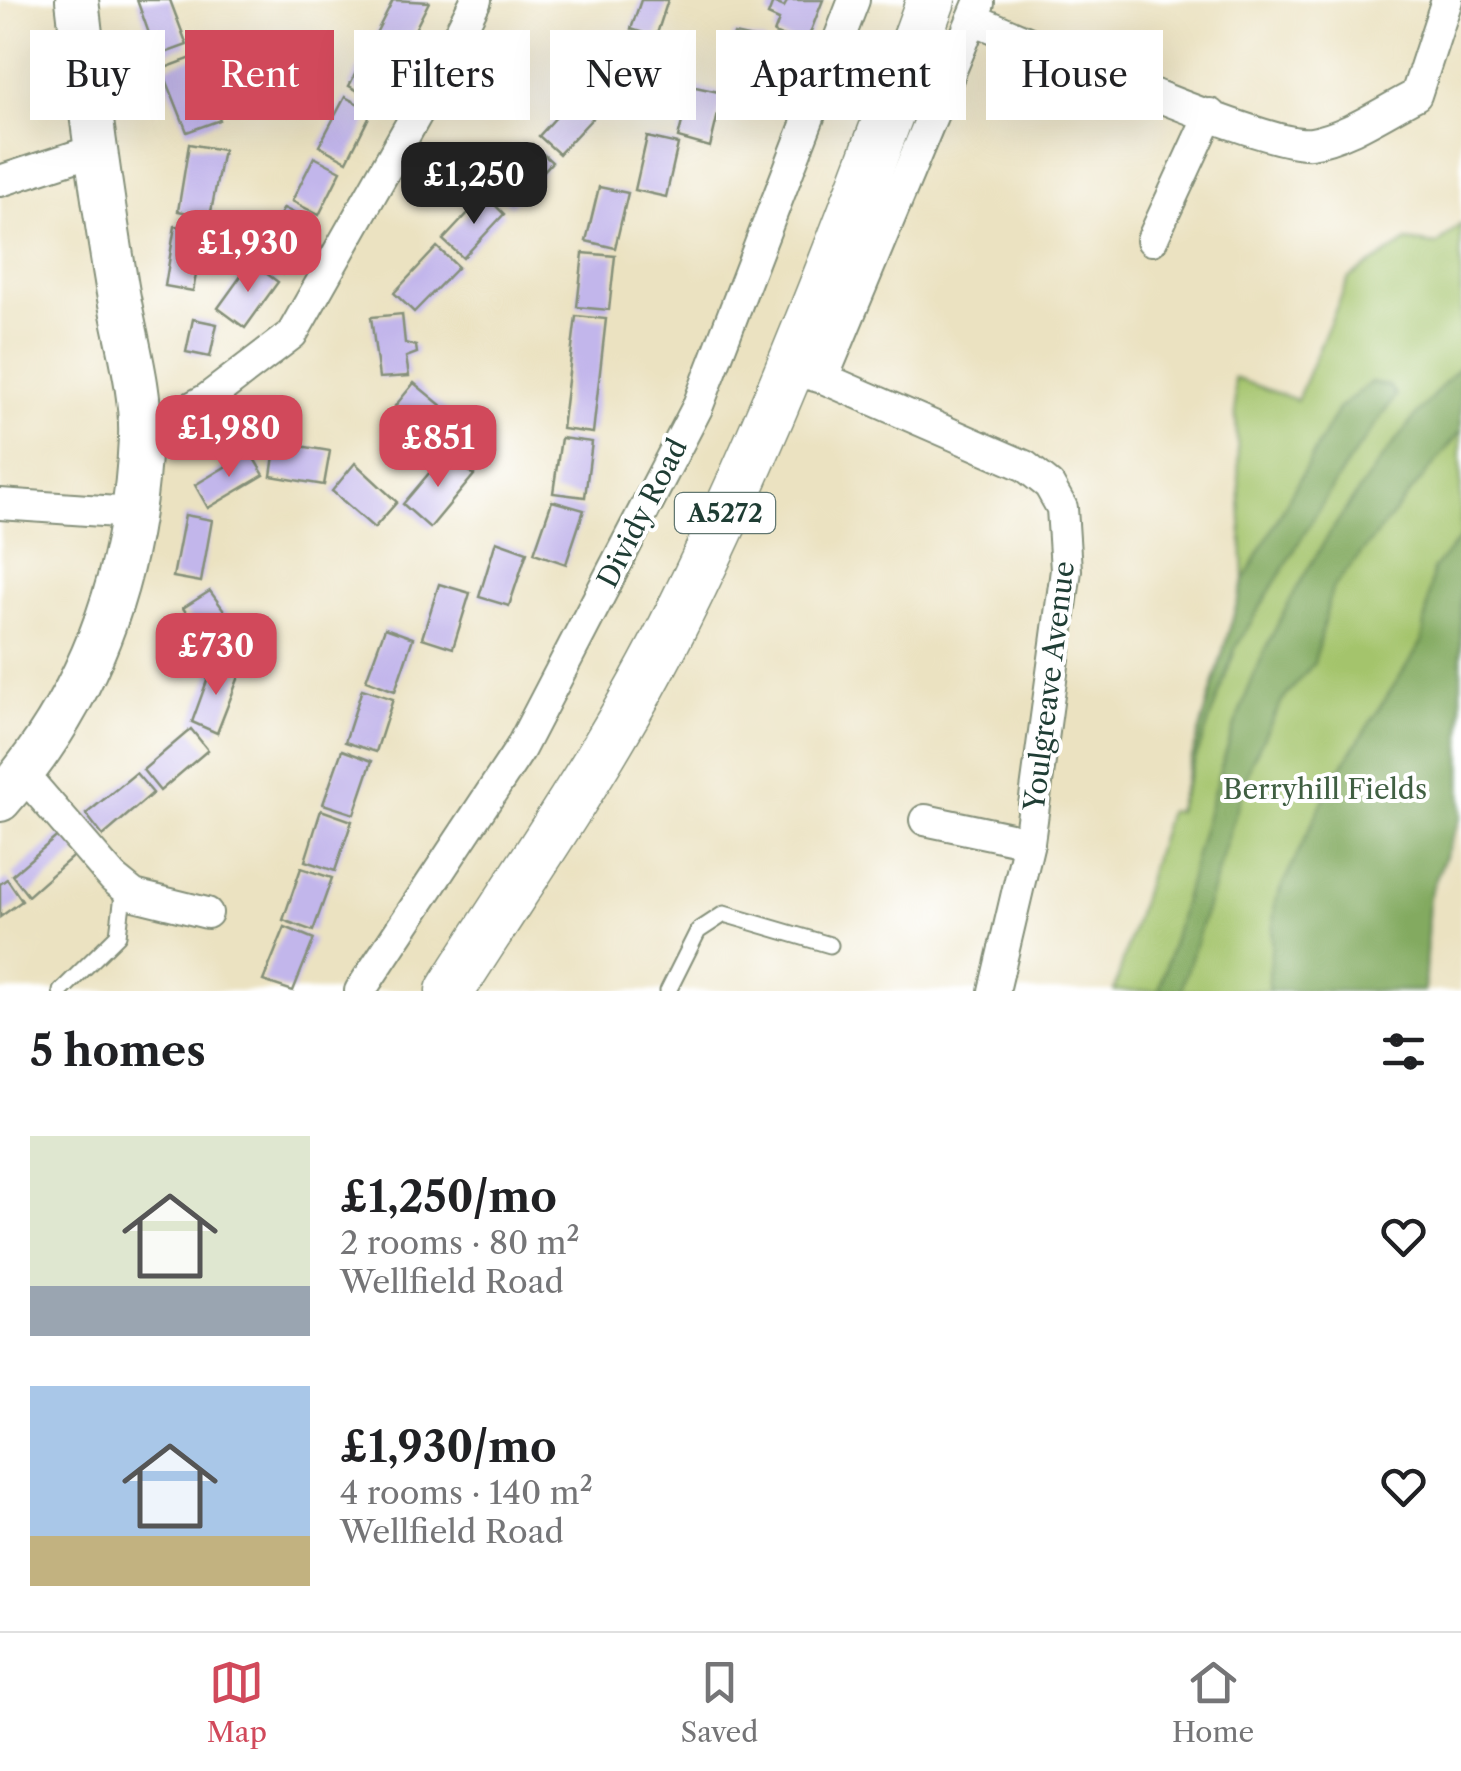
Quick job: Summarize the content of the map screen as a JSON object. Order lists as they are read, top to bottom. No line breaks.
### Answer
{"streets":{"main road":["A5272"],"street":["Dividy Road","Youlgreave Avenue"]},"crossings":[["A5272","Youlgreave Avenue"]],"parks":["Berryhill Fields"],"page":{"chip":["Buy","Rent","Filters","New","Apartment","House"],"price":["£1,250","£1,930","£1,980","£851","£730"],"heading":"5 homes","list":[{"name":"£1,250/mo","note":"2 rooms · 80 m² · Wellfield Road"},{"name":"£1,930/mo","note":"4 rooms · 140 m² · Wellfield Road"}],"tabs":["Map","Saved","Home"]}}
